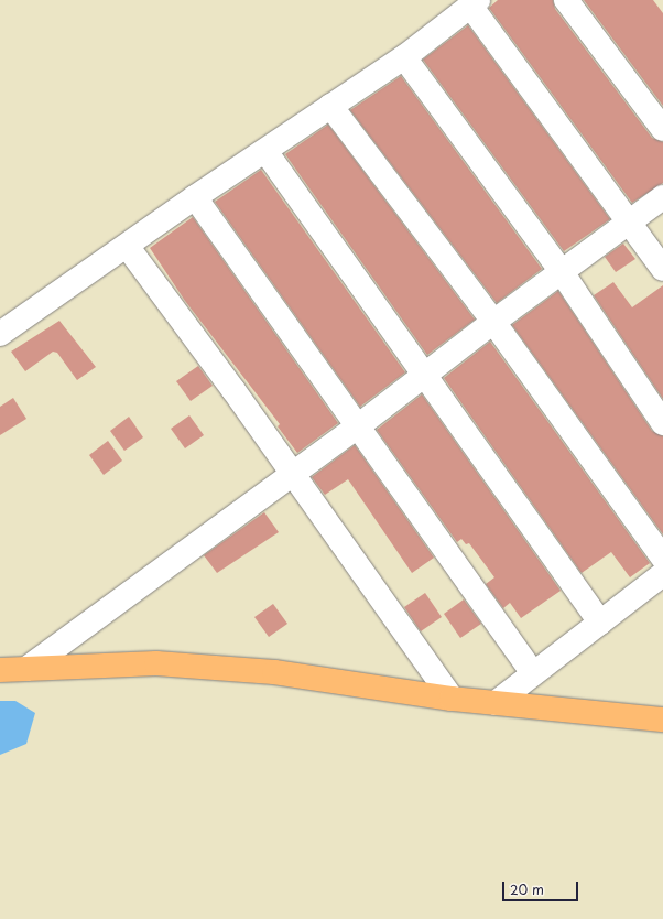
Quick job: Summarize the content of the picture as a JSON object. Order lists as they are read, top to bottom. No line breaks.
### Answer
{"scale_bar":"20 m"}
